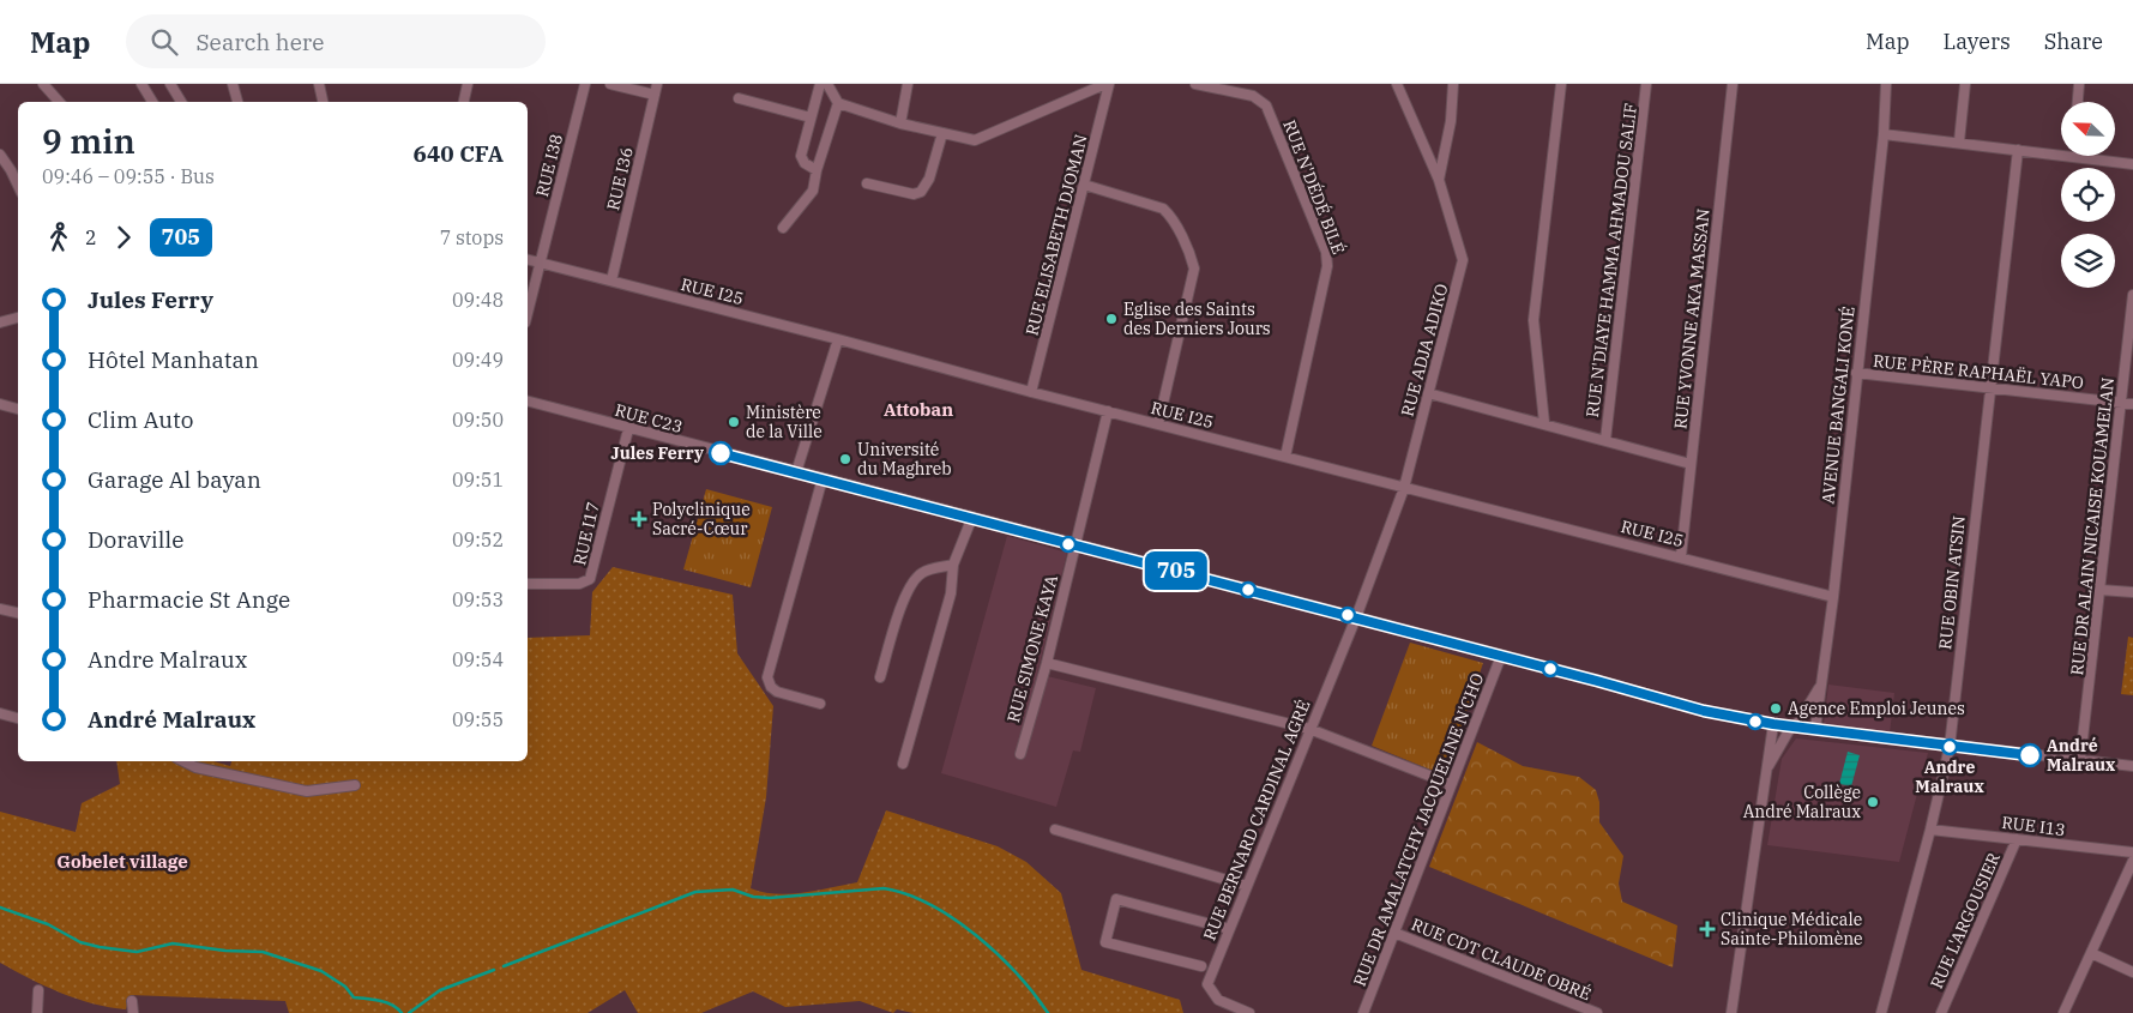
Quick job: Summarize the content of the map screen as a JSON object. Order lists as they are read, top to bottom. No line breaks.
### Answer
{"streets":{"street":["RUE I38","RUE I36","RUE N'DÉDÉ BILÉ","RUE ELISABETH DJOMAN","RUE N'DIAYE HAMMA AHMADOU SALIF","RUE I25","RUE YVONNE AKA MASSAN","RUE ADJA ADIKO","RUE PÈRE RAPHAËL YAPO","AVENUE BANGALI KONÉ","RUE C23","RUE DR ALAIN NICAISE KOUAMELAN","RUE I17","RUE OBIN ATSIN","RUE SIMONE KAYA","RUE BERNARD CARDINAL AGRÉ","RUE I13","RUE DR AMALATCHY JACQUELINE N'CHO","RUE L'ARGOUSIER","RUE CDT CLAUDE OBRÉ"]},"crossings":[["RUE I38","RUE I25"],["RUE I36","RUE I25"],["RUE N'DÉDÉ BILÉ","RUE I25"],["RUE ELISABETH DJOMAN","RUE I25"],["RUE I25","RUE YVONNE AKA MASSAN"],["RUE I25","RUE ADJA ADIKO"],["RUE I25","AVENUE BANGALI KONÉ"],["RUE I25","RUE SIMONE KAYA"],["RUE ADJA ADIKO","RUE C23"],["RUE ADJA ADIKO","RUE BERNARD CARDINAL AGRÉ"],["RUE PÈRE RAPHAËL YAPO","AVENUE BANGALI KONÉ"],["RUE PÈRE RAPHAËL YAPO","RUE DR ALAIN NICAISE KOUAMELAN"],["RUE PÈRE RAPHAËL YAPO","RUE OBIN ATSIN"],["AVENUE BANGALI KONÉ","RUE C23"],["RUE C23","RUE DR ALAIN NICAISE KOUAMELAN"],["RUE C23","RUE I17"],["RUE C23","RUE OBIN ATSIN"],["RUE C23","RUE SIMONE KAYA"],["RUE C23","RUE BERNARD CARDINAL AGRÉ"],["RUE C23","RUE DR AMALATCHY JACQUELINE N'CHO"],["RUE OBIN ATSIN","RUE I13"],["RUE I13","RUE L'ARGOUSIER"],["RUE DR AMALATCHY JACQUELINE N'CHO","RUE CDT CLAUDE OBRÉ"]],"districts":["Attoban","Gobelet village"],"places":{"other":["Eglise des Saints des Derniers Jours","Ministère de la Ville","Jules Ferry","Université du Maghreb","Agence Emploi Jeunes","Andre Malraux","André Malraux","Collège André Malraux"],"health":["Polyclinique Sacré-Cœur","Clinique Médicale Sainte-Philomène"]},"lines":["bus line 705"],"north":"top left","page":{"header":"Map","search":"Search here","nav":["Map","Layers","Share"],"on_map":"705","heading":["9 min","09:46 – 09:55 · Bus","640 CFA"],"legs":["2","705","7 stops"],"list":[{"name":"Jules Ferry","value":"09:48"},{"name":"Hôtel Manhatan","value":"09:49"},{"name":"Clim Auto","value":"09:50"},{"name":"Garage Al bayan","value":"09:51"},{"name":"Doraville","value":"09:52"},{"name":"Pharmacie St Ange","value":"09:53"},{"name":"Andre Malraux","value":"09:54"},{"name":"André Malraux","value":"09:55"}]}}
